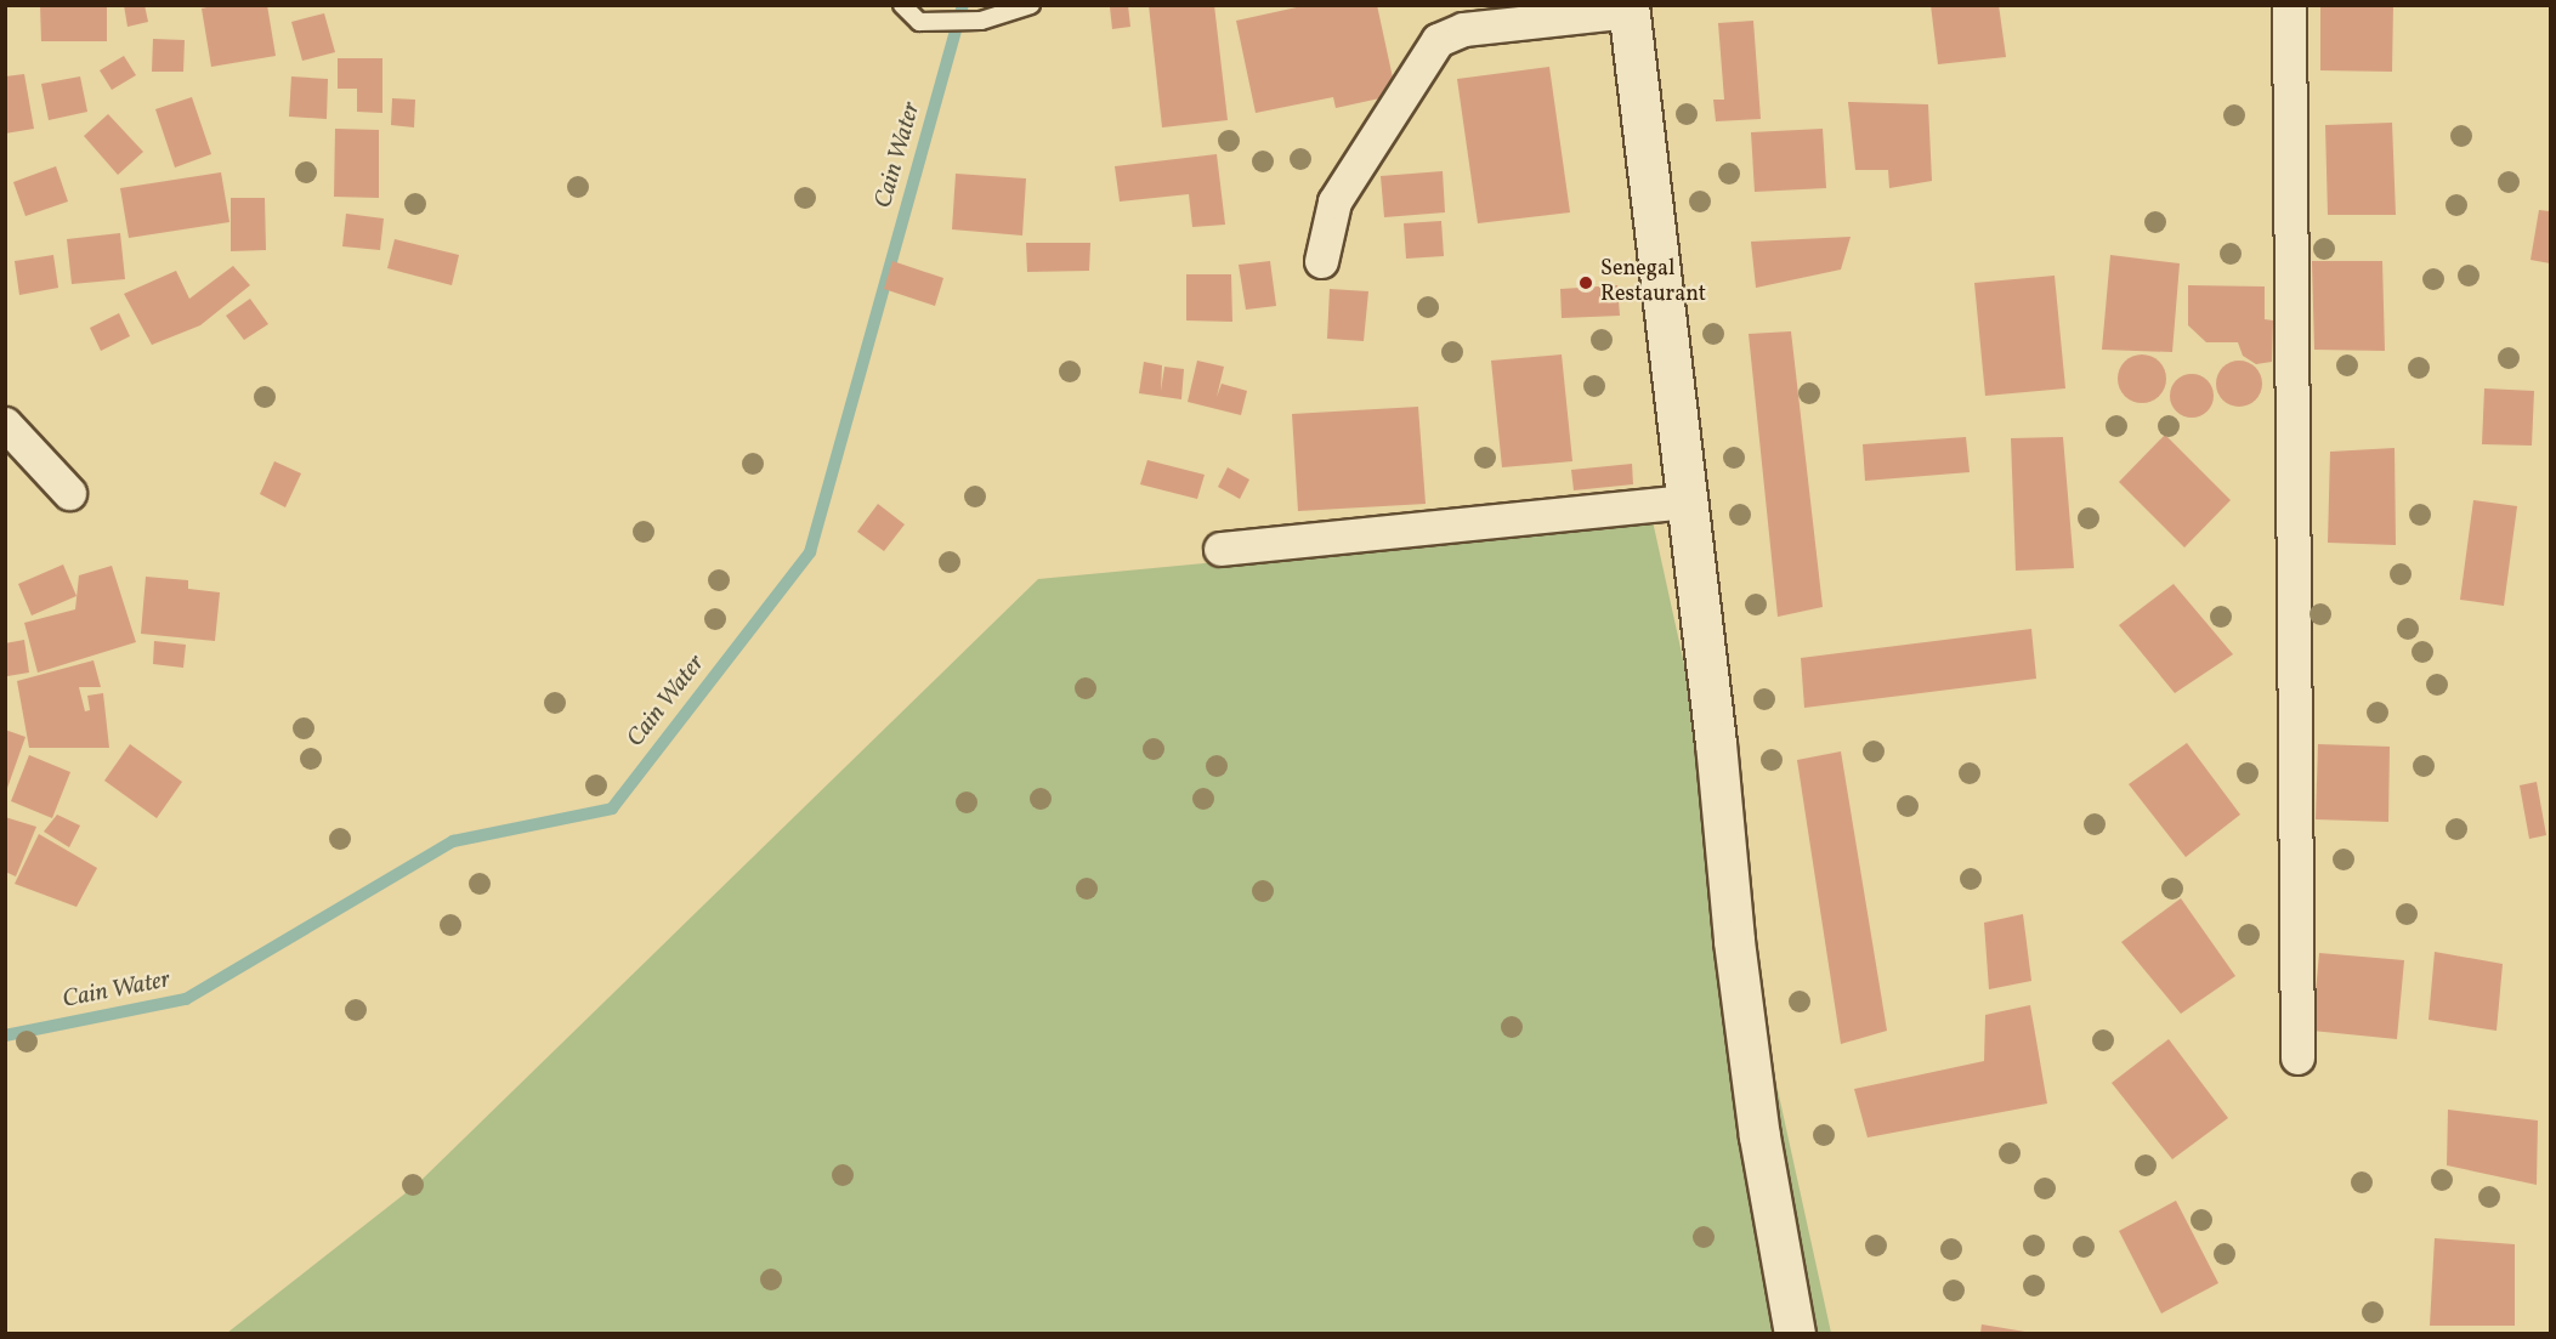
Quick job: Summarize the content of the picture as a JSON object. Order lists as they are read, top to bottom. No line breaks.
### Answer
{"water":["Cain Water"],"places":["Senegal Restaurant"]}
